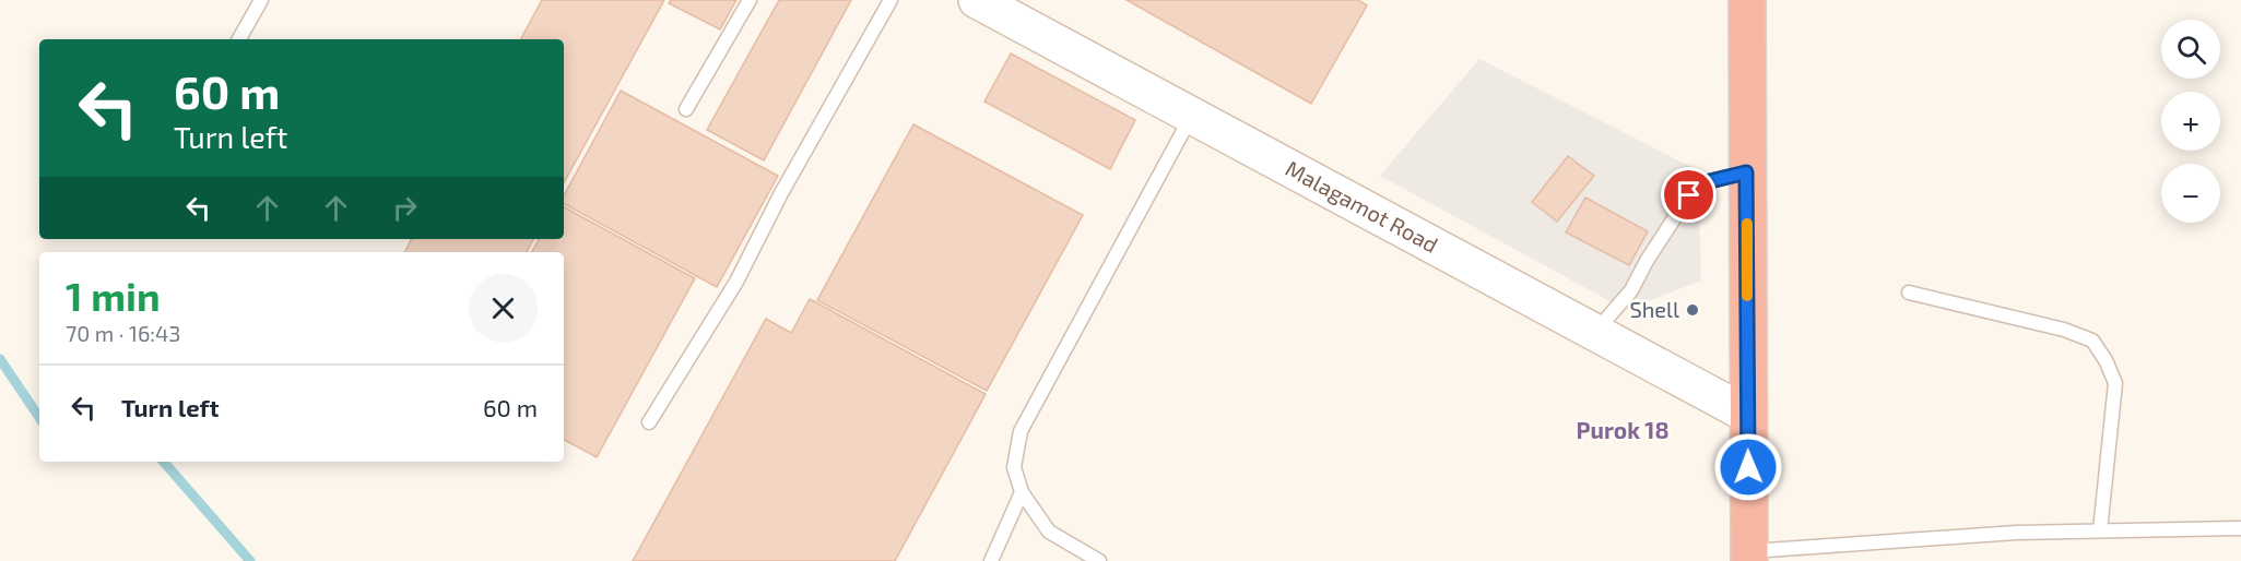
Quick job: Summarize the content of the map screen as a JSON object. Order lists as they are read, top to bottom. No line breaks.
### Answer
{"streets":{"street":["Malagamot Road"]},"districts":["Purok 18"],"places":["Shell"],"page":{"map_buttons":["+","−"],"turn":["60 m","Turn left"],"heading":["1 min","70 m · 16:43"],"list":[{"name":"Turn left","value":"60 m"}]}}
